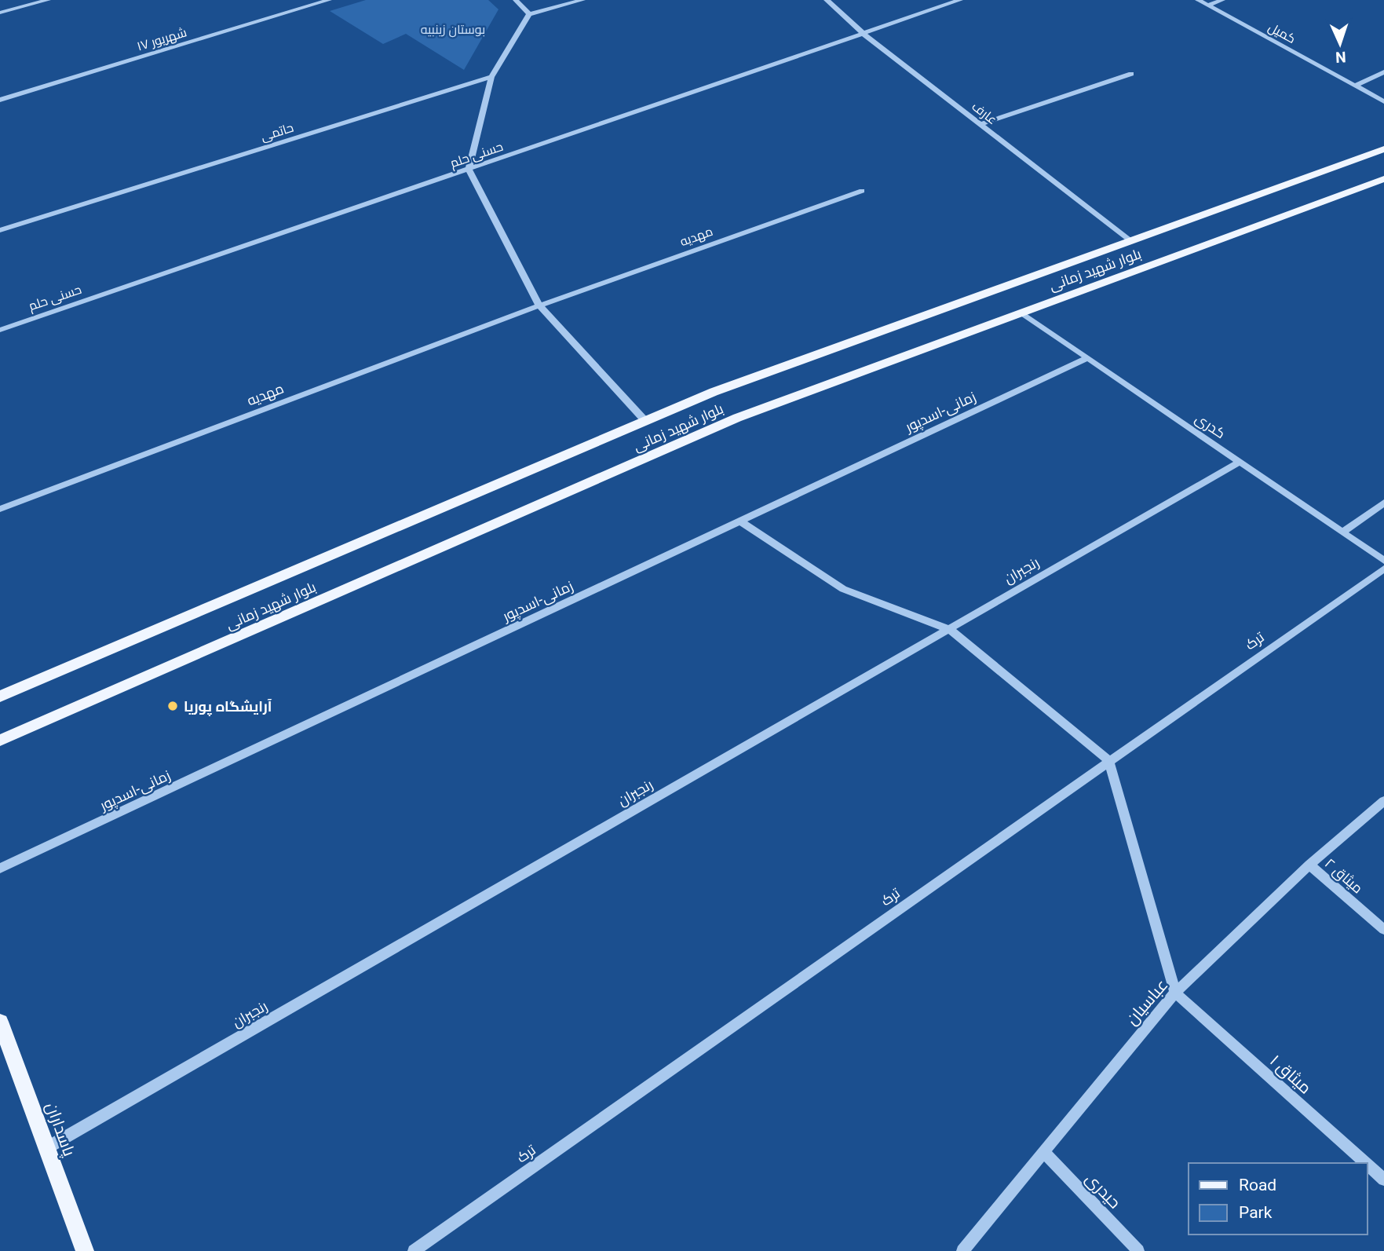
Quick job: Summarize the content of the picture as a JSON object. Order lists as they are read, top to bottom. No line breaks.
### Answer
{"streets":{"main road":["بلوار شهید زمانی","پاسداران"],"street":["کمیل","۱۷ شهریور","عارف","حاتمی","حسنی حلم","مهدیه","زمانی-اسدپور","کدری","رنجبران","ترک","میثاق ۲","عباسیان","میثاق ۱","حیدری"]},"crossings":[["عارف","حسنی حلم"],["عارف","بلوار شهید زمانی"],["بلوار شهید زمانی","کدری"],["زمانی-اسدپور","کدری"],["کدری","رنجبران"],["رنجبران","پاسداران"],["میثاق ۲","عباسیان"],["عباسیان","میثاق ۱"],["عباسیان","حیدری"]],"parks":["بوستان زینبیه"],"places":["آرایشگاه پوریا"],"legend":["Road","Park"],"north":"bottom"}
